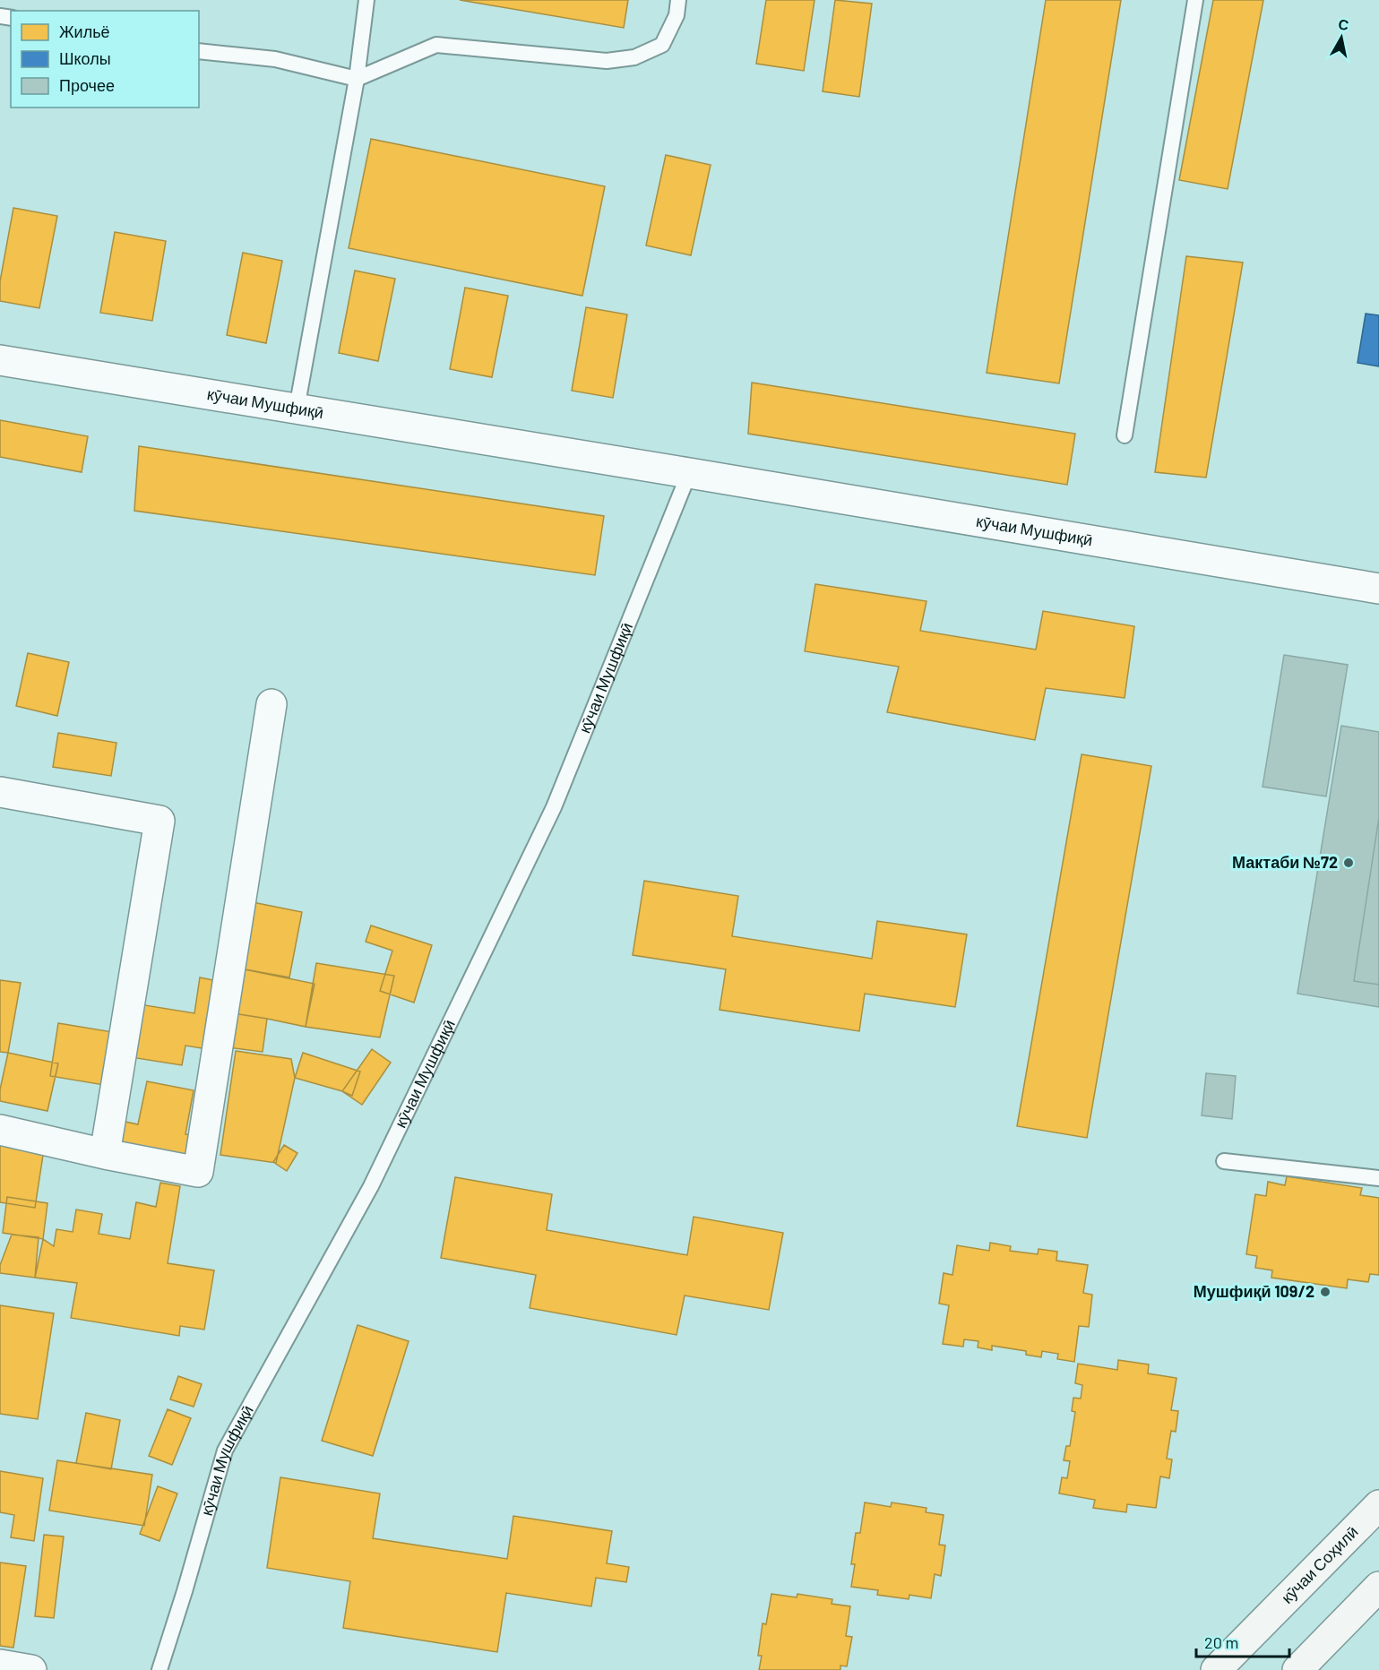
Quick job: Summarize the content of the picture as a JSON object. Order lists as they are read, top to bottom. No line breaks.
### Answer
{"streets":{"main road":["кӯчаи Соҳилӣ"],"street":["кӯчаи Мушфиқӣ"]},"places":["Мактаби №72","Мушфиқӣ 109/2"],"legend":["Жильё","Школы","Прочее"],"scale_bar":"20 m","north":"top"}
